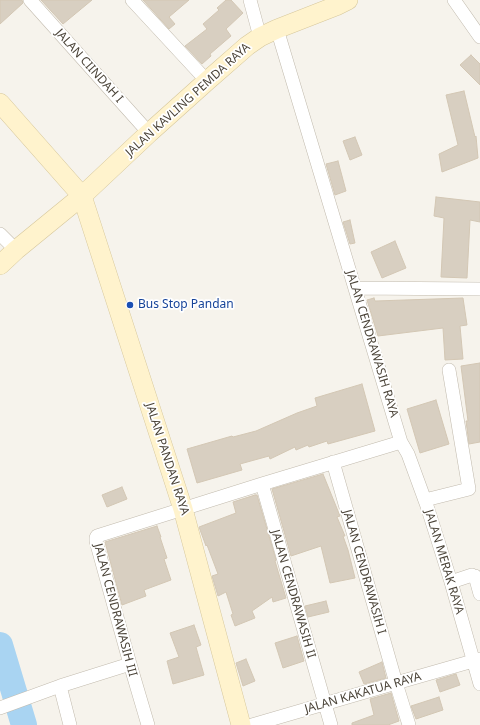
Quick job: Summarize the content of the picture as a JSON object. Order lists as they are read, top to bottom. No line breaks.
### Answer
{"streets":{"street":["JALAN CIINDAH I","JALAN KAVLING PEMDA RAYA","JALAN CENDRAWASIH RAYA","JALAN PANDAN RAYA","JALAN MERAK RAYA","JALAN CENDRAWASIH I","JALAN CENDRAWASIH II","JALAN CENDRAWASIH III","JALAN KAKATUA RAYA"]},"crossings":[["JALAN CIINDAH I","JALAN KAVLING PEMDA RAYA"],["JALAN KAVLING PEMDA RAYA","JALAN CENDRAWASIH RAYA"],["JALAN KAVLING PEMDA RAYA","JALAN PANDAN RAYA"],["JALAN CENDRAWASIH RAYA","JALAN MERAK RAYA"],["JALAN PANDAN RAYA","JALAN CENDRAWASIH III"],["JALAN MERAK RAYA","JALAN KAKATUA RAYA"],["JALAN CENDRAWASIH I","JALAN KAKATUA RAYA"],["JALAN CENDRAWASIH II","JALAN KAKATUA RAYA"]],"places":["Bus Stop Pandan"]}
